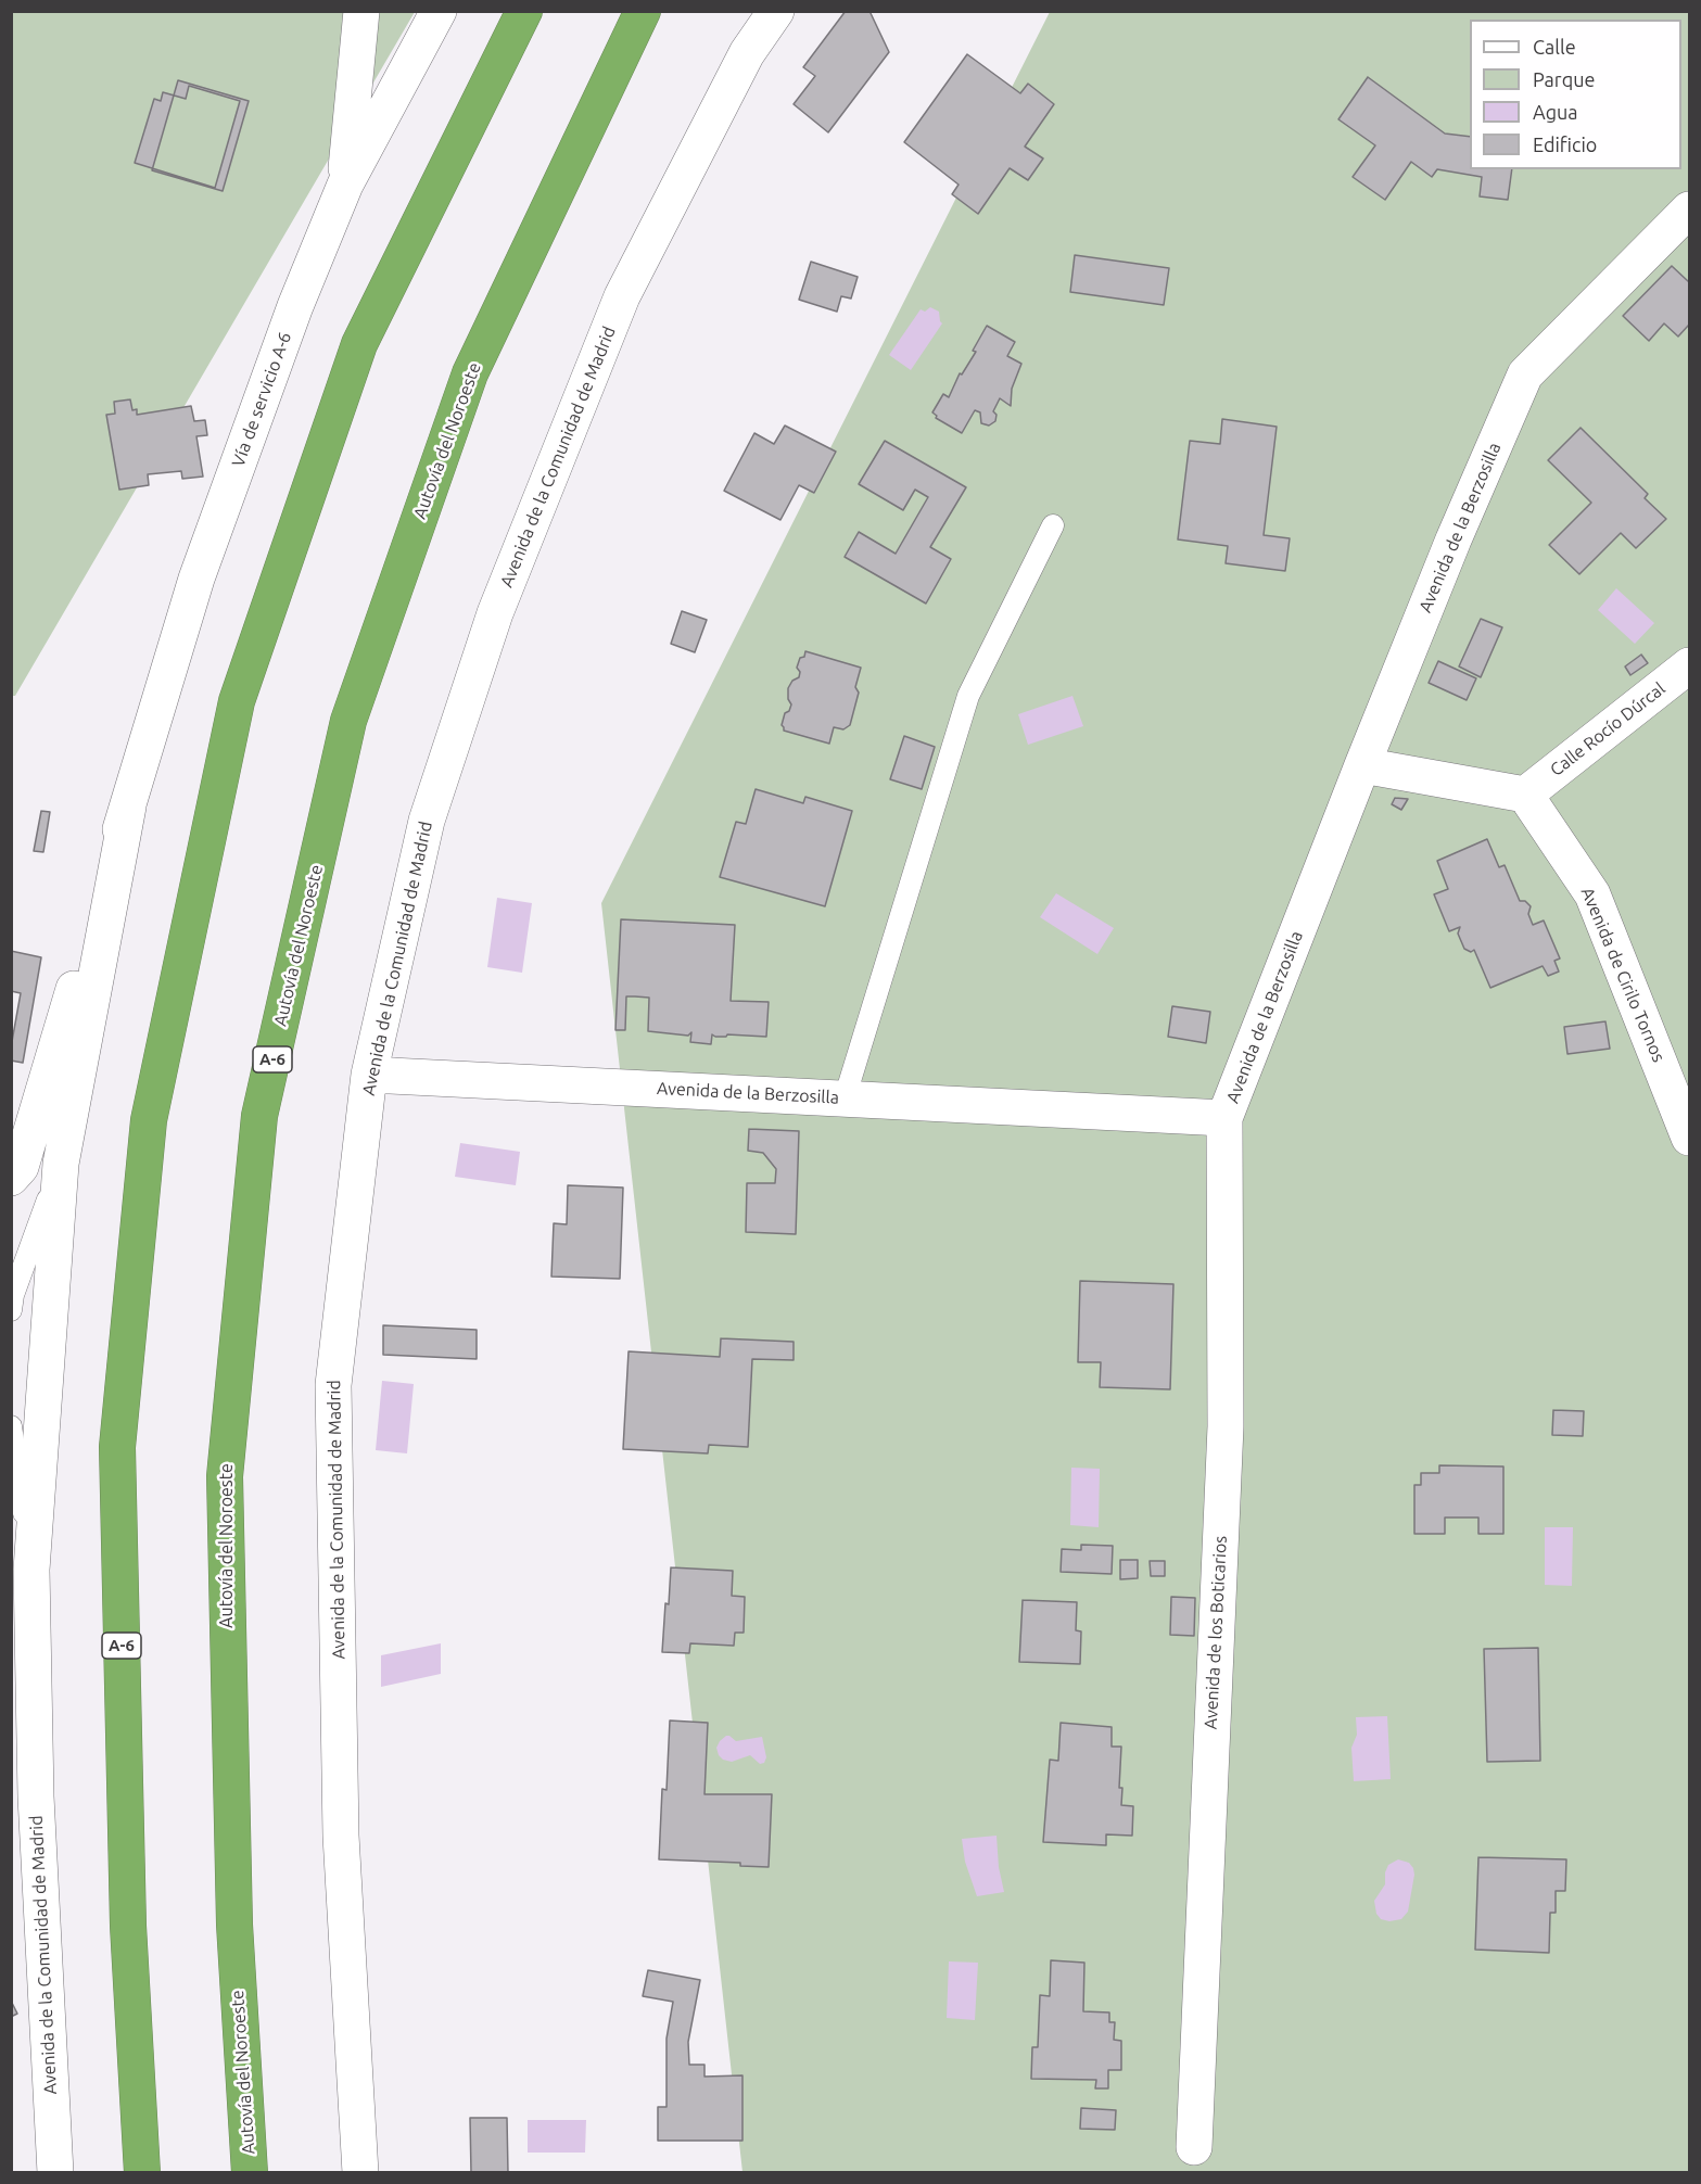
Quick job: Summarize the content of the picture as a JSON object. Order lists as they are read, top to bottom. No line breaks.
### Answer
{"streets":{"highway":["Autovía del Noroeste","A-6"],"street":["Vía de servicio A-6","Avenida de la Comunidad de Madrid","Avenida de la Berzosilla","Calle Rocío Dúrcal","Avenida de Cirilo Tornos","Avenida de los Boticarios"]},"crossings":[["Vía de servicio A-6","Avenida de la Comunidad de Madrid"],["Avenida de la Comunidad de Madrid","Avenida de la Berzosilla"],["Avenida de la Berzosilla","Avenida de los Boticarios"],["Calle Rocío Dúrcal","Avenida de Cirilo Tornos"]],"legend":["Calle","Parque","Agua","Edificio"]}
